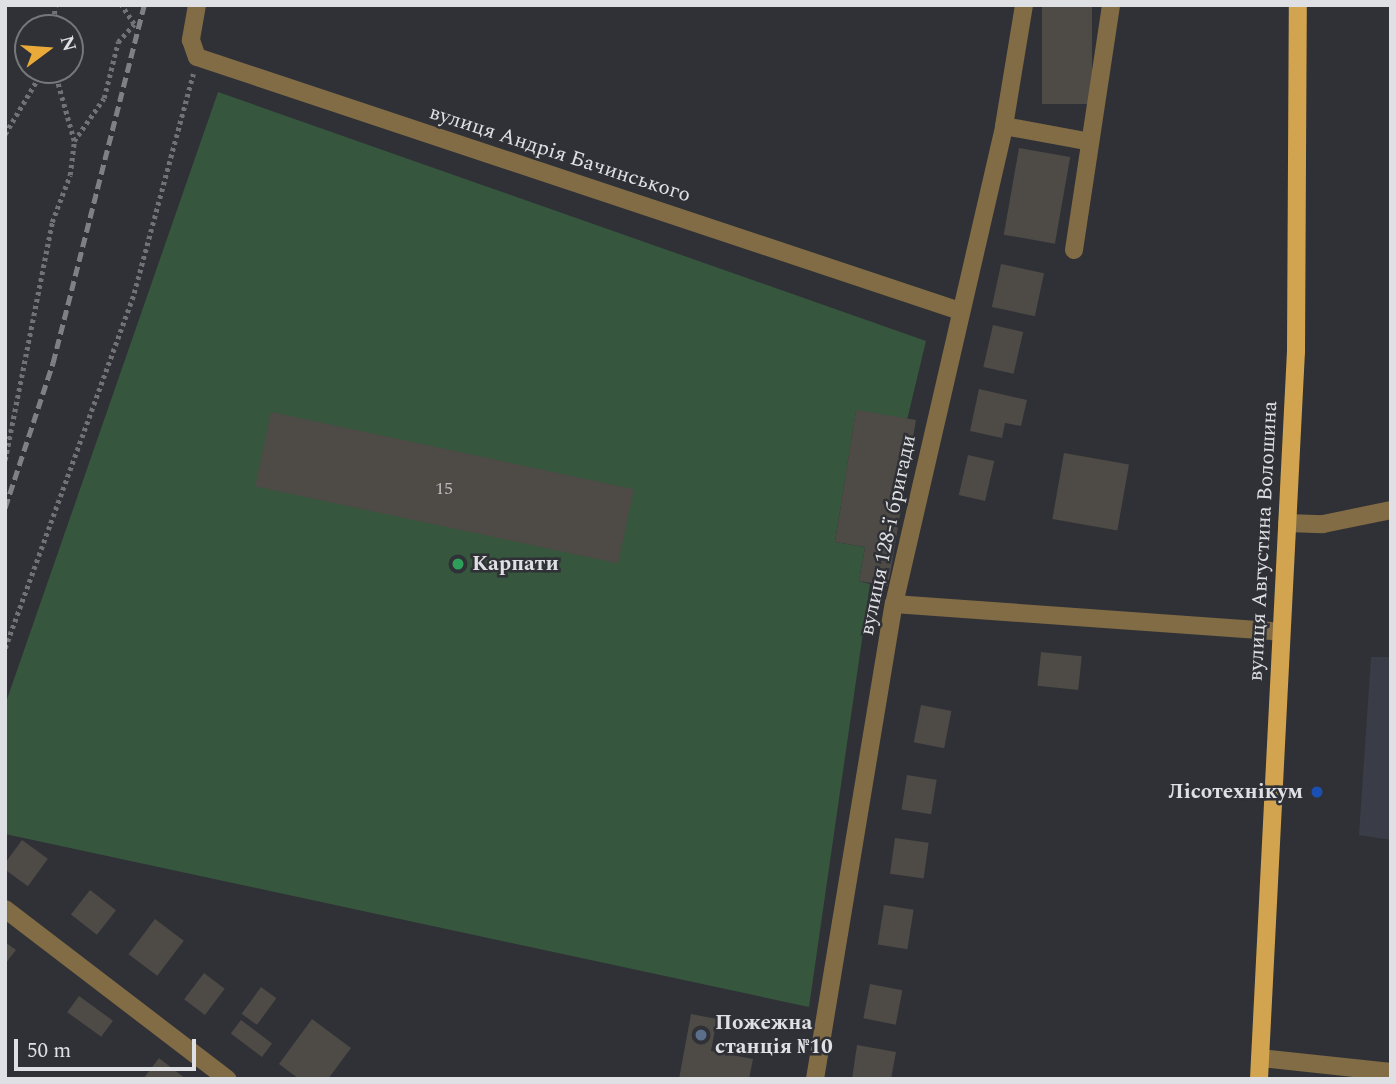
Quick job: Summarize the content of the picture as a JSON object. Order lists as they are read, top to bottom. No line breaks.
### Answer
{"streets":{"main road":["вулиця Августина Волошина"],"street":["вулиця Андрія Бачинського","вулиця 128-ї бригади"]},"crossings":[["вулиця Андрія Бачинського","вулиця 128-ї бригади"]],"places":["Карпати","Лісотехнікум","Пожежна станція №10"],"house_numbers":["15"],"scale_bar":"50 m","north":"right"}
